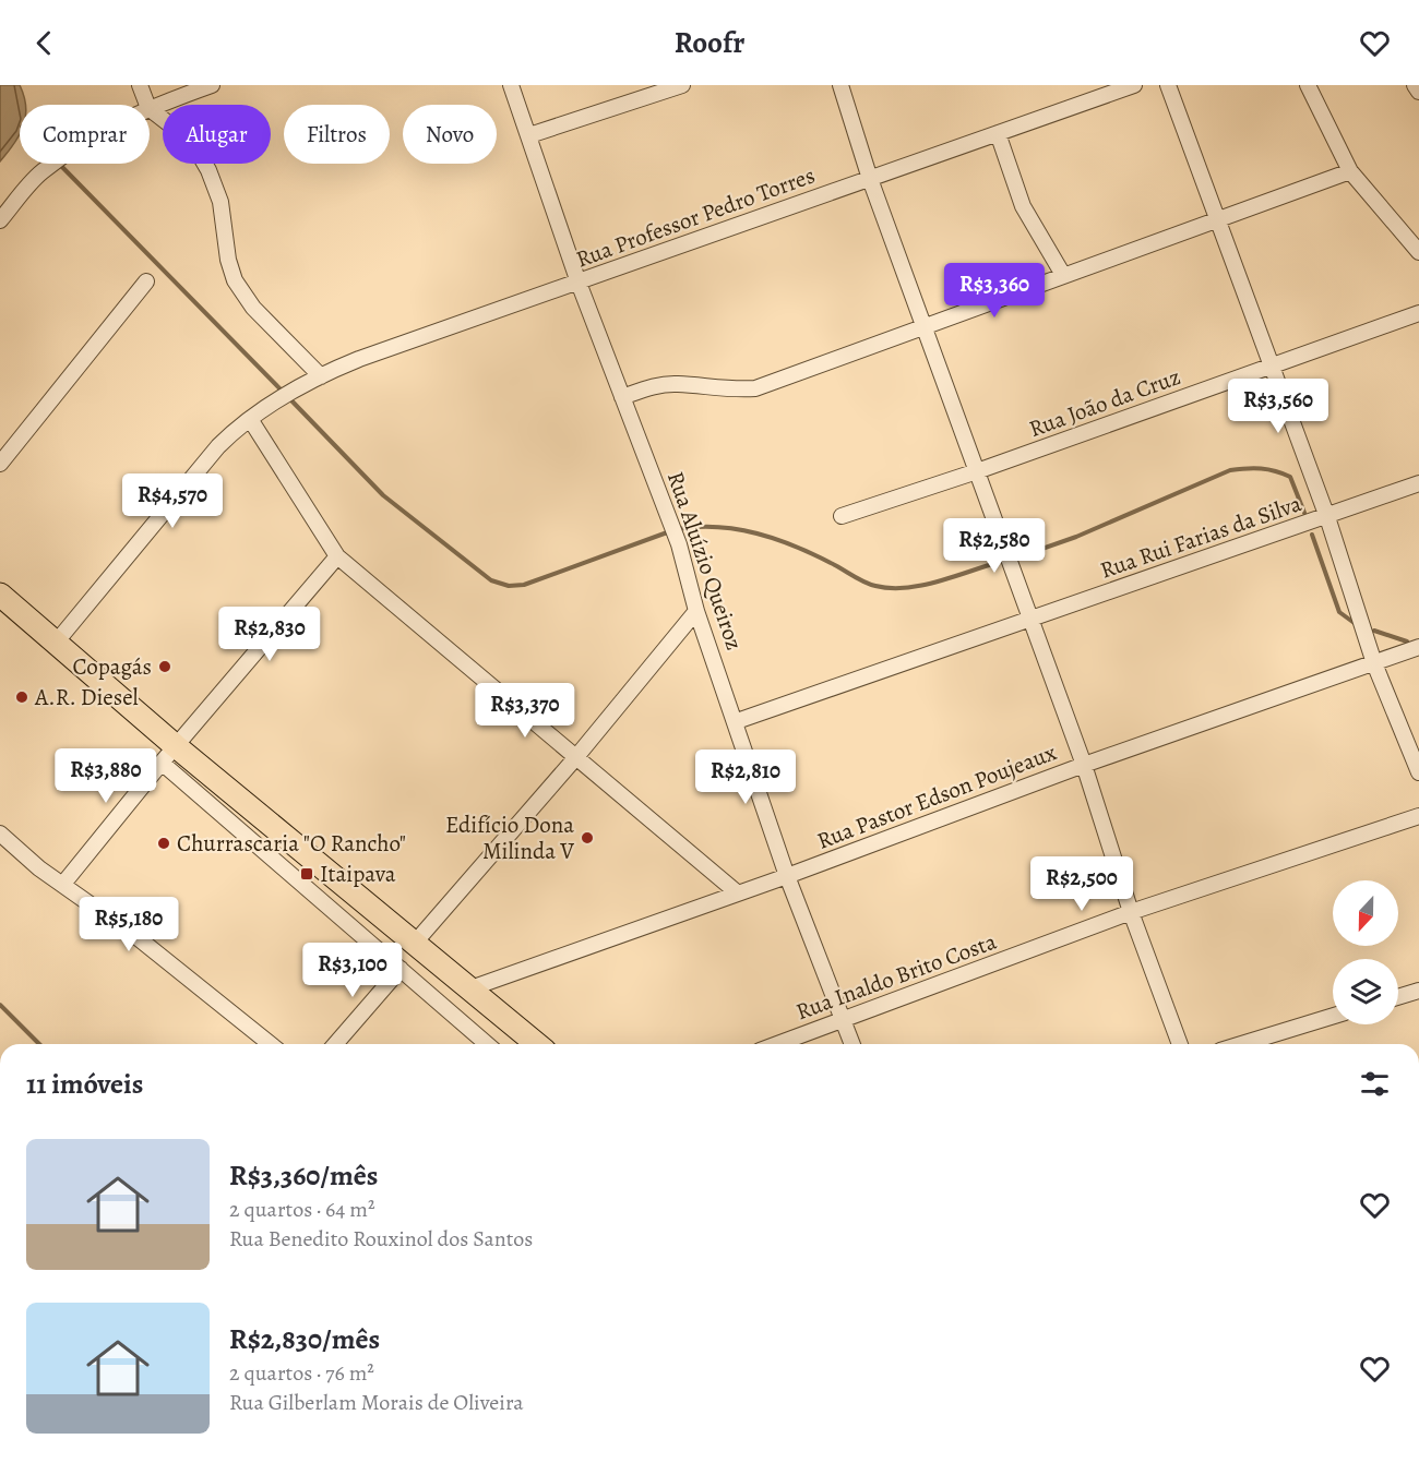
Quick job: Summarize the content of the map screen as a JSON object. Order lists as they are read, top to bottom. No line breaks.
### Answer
{"streets":{"street":["Rua Professor Pedro Torres","Rua João da Cruz","Rua Rui Farias da Silva","Rua Aluízio Queiroz","Rua Pastor Edson Poujeaux","Rua Inaldo Brito Costa"]},"crossings":[["Rua Professor Pedro Torres","Rua Aluízio Queiroz"],["Rua Rui Farias da Silva","Rua Aluízio Queiroz"],["Rua Aluízio Queiroz","Rua Pastor Edson Poujeaux"],["Rua Aluízio Queiroz","Rua Inaldo Brito Costa"]],"places":{"other":["Copagás","A.R. Diesel","Edifício Dona Milinda V","Churrascaria \"O Rancho\""],"transit":["Itaipava"]},"north":"bottom","page":{"header":"Roofr","chip":["Comprar","Alugar","Filtros","Novo"],"price":["R$3,360","R$3,560","R$4,570","R$2,580","R$2,830","R$3,370","R$3,880","R$2,810","R$2,500","R$5,180","R$3,100"],"heading":"11 imóveis","list":[{"name":"R$3,360/mês","note":"2 quartos · 64 m² · Rua Benedito Rouxinol dos Santos"},{"name":"R$2,830/mês","note":"2 quartos · 76 m² · Rua Gilberlam Morais de Oliveira"}]}}
